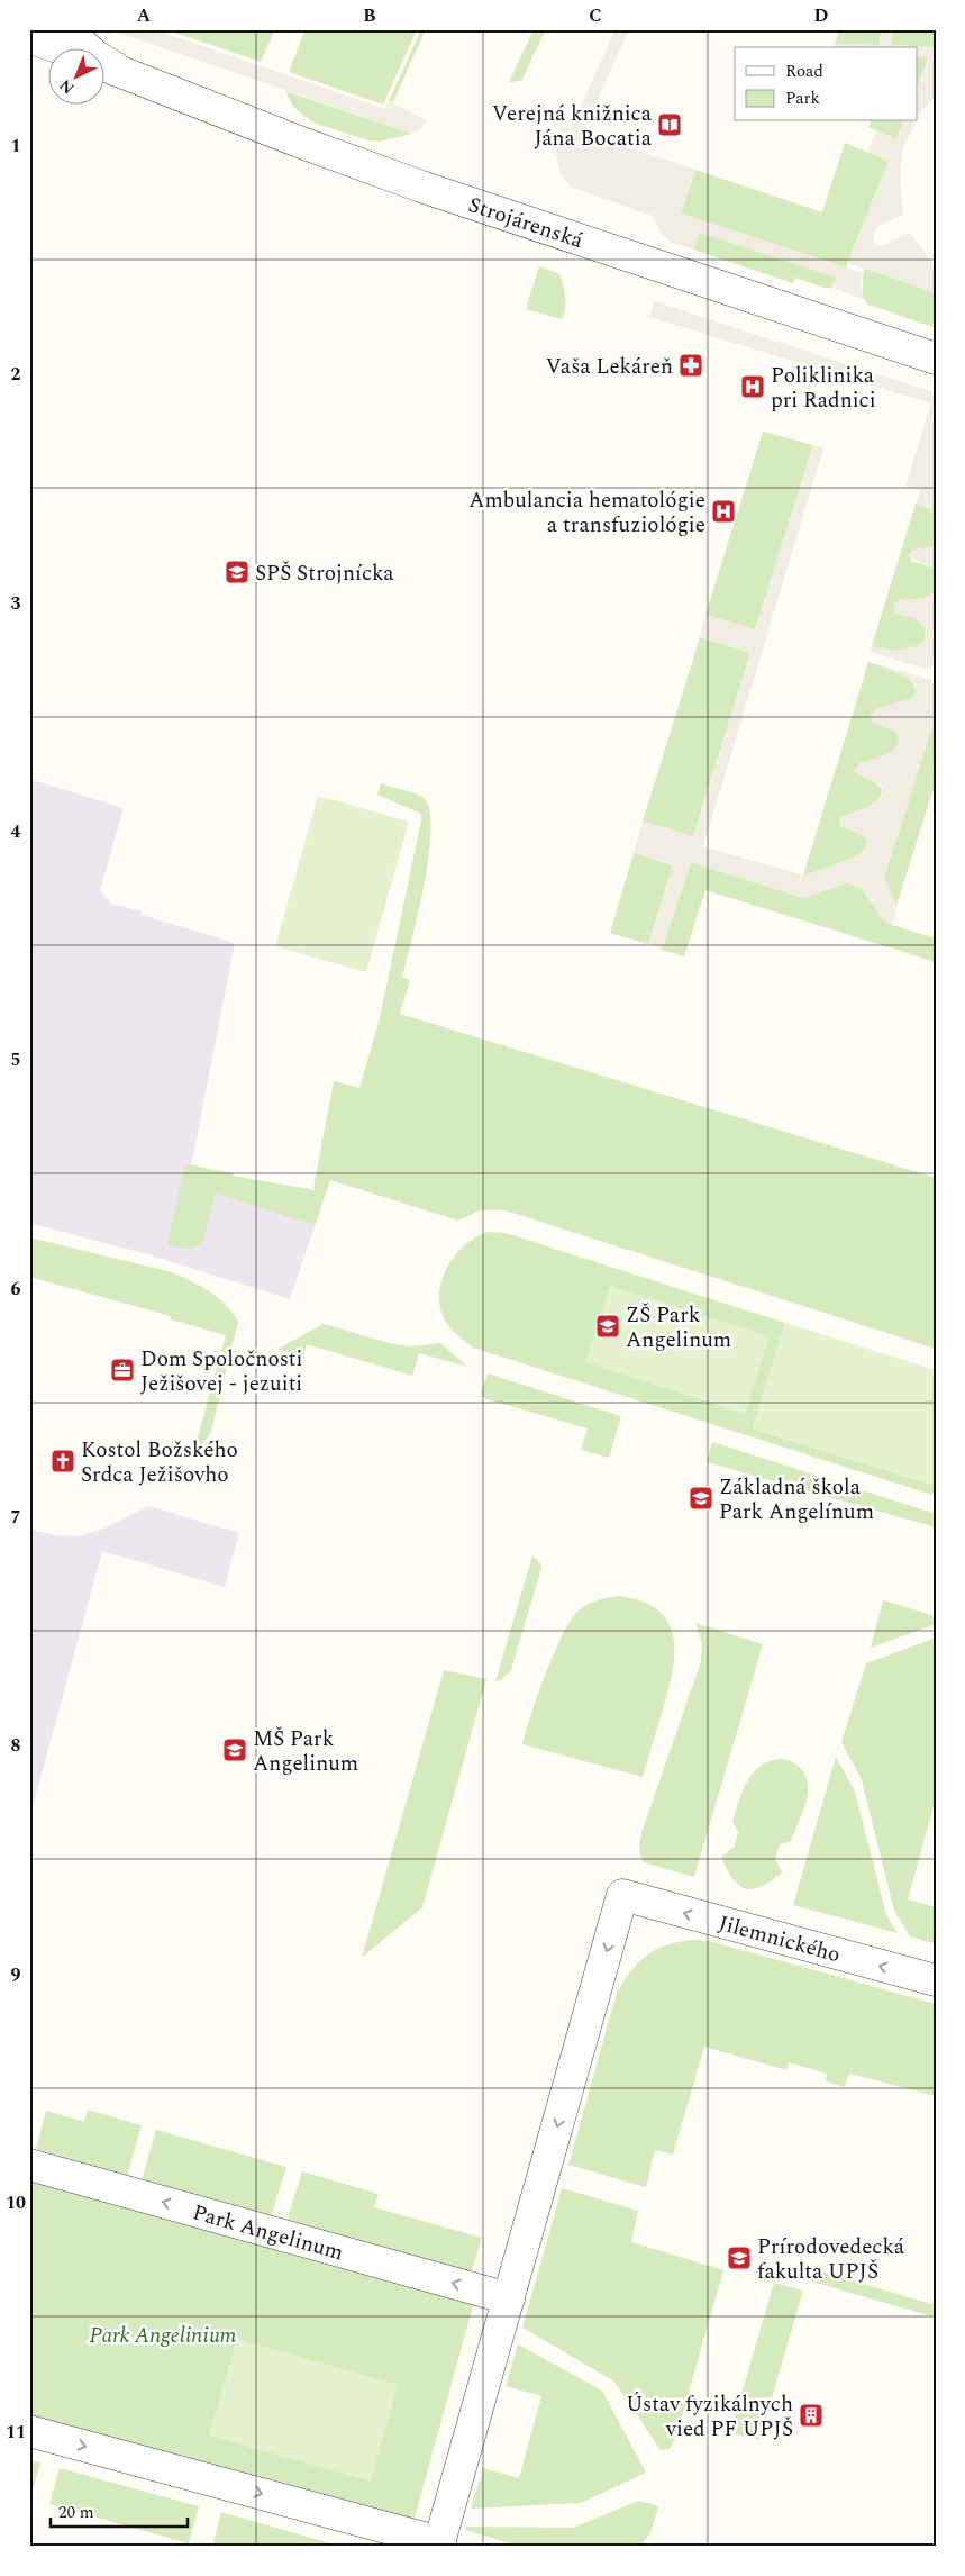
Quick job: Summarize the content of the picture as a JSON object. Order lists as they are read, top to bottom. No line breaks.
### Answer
{"streets":{"street":["Strojárenská","Jilemnického","Park Angelinum"]},"crossings":[["Jilemnického","Park Angelinum"]],"parks":["Park Angelinium"],"places":{"library":["Verejná knižnica Jána Bocatia"],"pharmacy":["Vaša Lekáreň"],"hospital":["Poliklinika pri Radnici","Ambulancia hematológie a transfuziológie"],"school or university":["SPŠ Strojnícka","ZŠ Park Angelinum","Základná škola Park Angelínum","MŠ Park Angelinum","Prírodovedecká fakulta UPJŠ"],"office":["Dom Spoločnosti Ježišovej - jezuiti"],"church":["Kostol Božského Srdca Ježišovho"],"building":["Ústav fyzikálnych vied PF UPJŠ"]},"legend":["Road","Park"],"scale_bar":"20 m","north":"bottom left","grid":{"columns":["A","B","C","D"],"rows":["1","2","3","4","5","6","7","8","9","10","11"]}}
